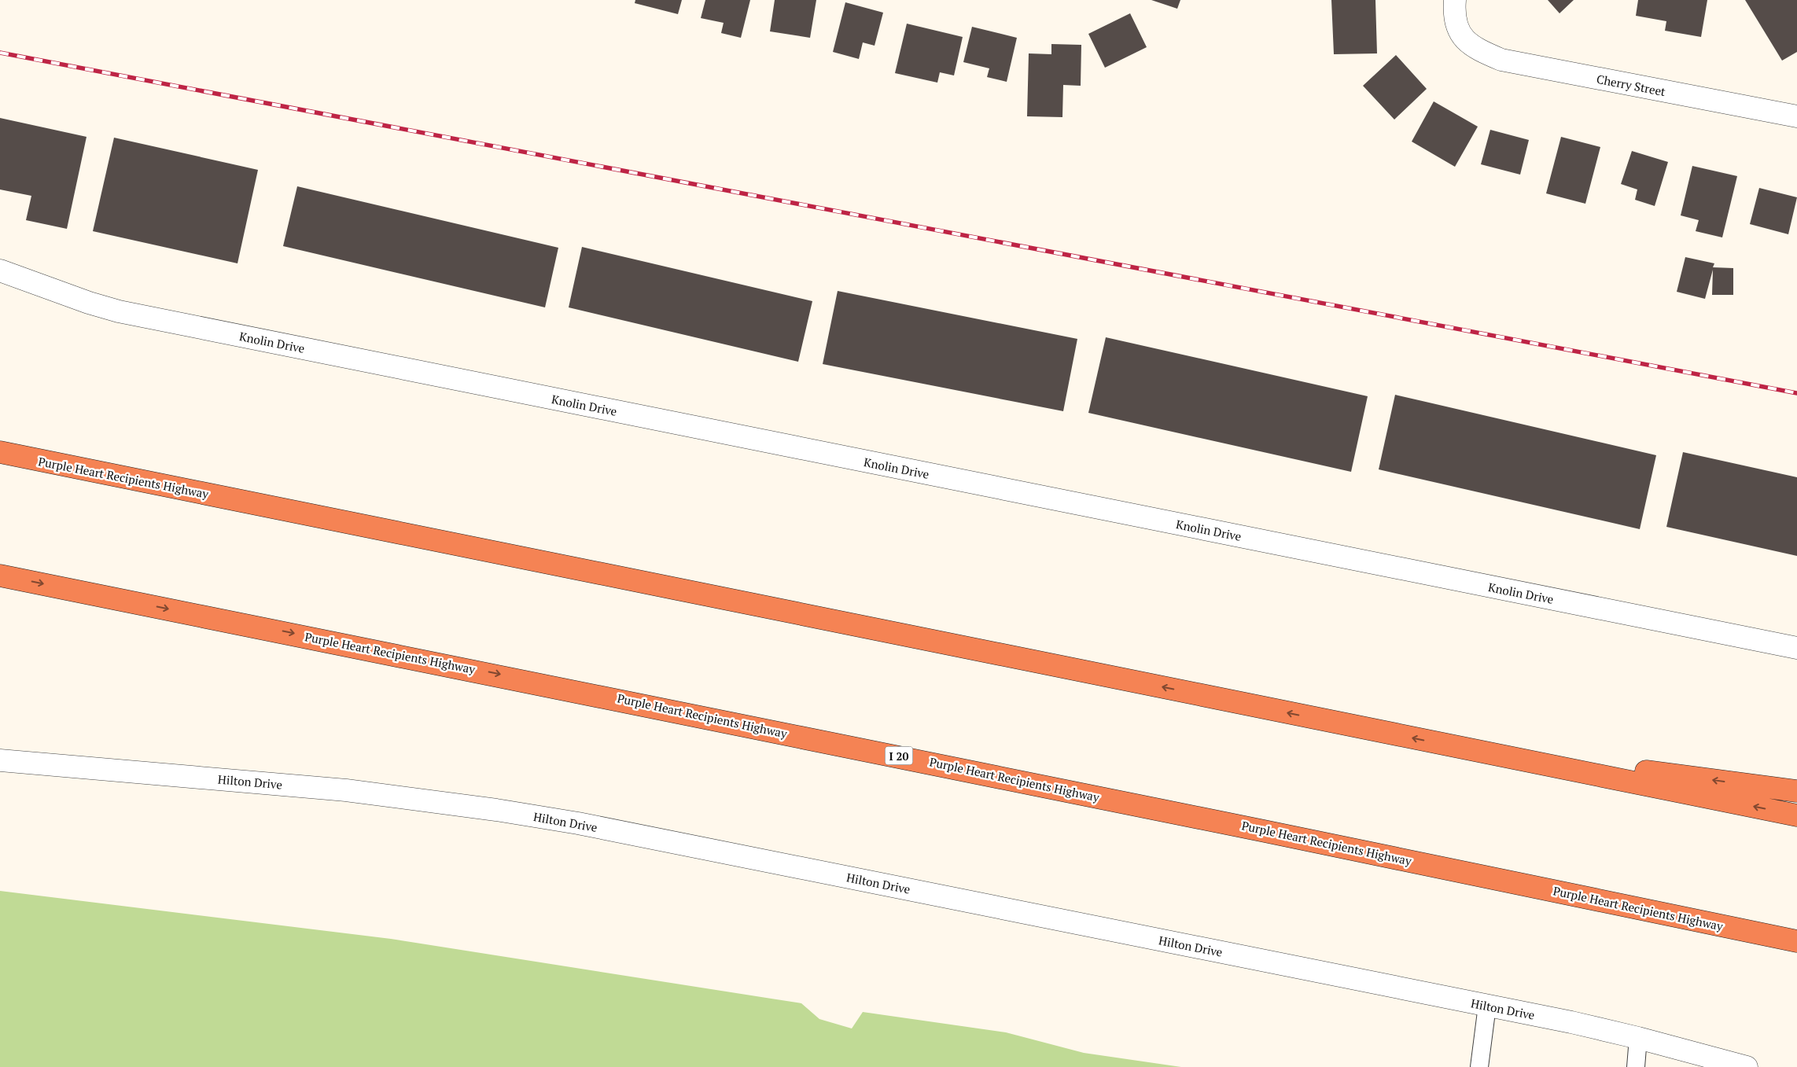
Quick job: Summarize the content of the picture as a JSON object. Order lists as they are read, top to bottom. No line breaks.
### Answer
{"streets":{"highway":["Purple Heart Recipients Highway","I 20"],"street":["Cherry Street","Knolin Drive","Hilton Drive"]}}
